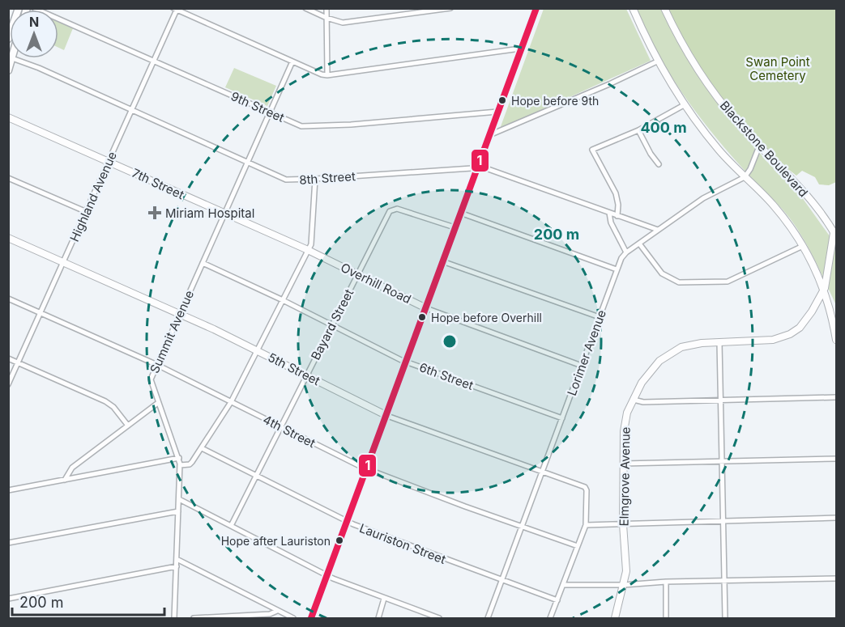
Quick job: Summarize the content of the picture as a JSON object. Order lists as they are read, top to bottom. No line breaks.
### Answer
{"streets":{"street":["9th Street","Blackstone Boulevard","8th Street","7th Street","Highland Avenue","Overhill Road","Bayard Street","Summit Avenue","Lorimer Avenue","5th Street","6th Street","4th Street","Elmgrove Avenue","Lauriston Street"]},"crossings":[["9th Street","Highland Avenue"],["9th Street","Summit Avenue"],["Blackstone Boulevard","Elmgrove Avenue"],["8th Street","Highland Avenue"],["8th Street","Summit Avenue"],["8th Street","Lorimer Avenue"],["7th Street","Highland Avenue"],["7th Street","Overhill Road"],["7th Street","Summit Avenue"],["Highland Avenue","5th Street"],["Highland Avenue","4th Street"],["Overhill Road","Bayard Street"],["Overhill Road","Lorimer Avenue"],["Bayard Street","5th Street"],["Bayard Street","6th Street"],["Bayard Street","4th Street"],["Bayard Street","Lauriston Street"],["Summit Avenue","5th Street"],["Summit Avenue","6th Street"],["Summit Avenue","4th Street"],["Lorimer Avenue","5th Street"],["Lorimer Avenue","6th Street"],["Lorimer Avenue","4th Street"],["Lorimer Avenue","Lauriston Street"]],"parks":["Swan Point Cemetery"],"places":{"other":["Hope before 9th","Hope before Overhill","Hope after Lauriston"],"health":["Miriam Hospital"]},"lines":["transit line 1"],"scale_bar":"200 m","north":"top","rings":["400 m","200 m"]}
